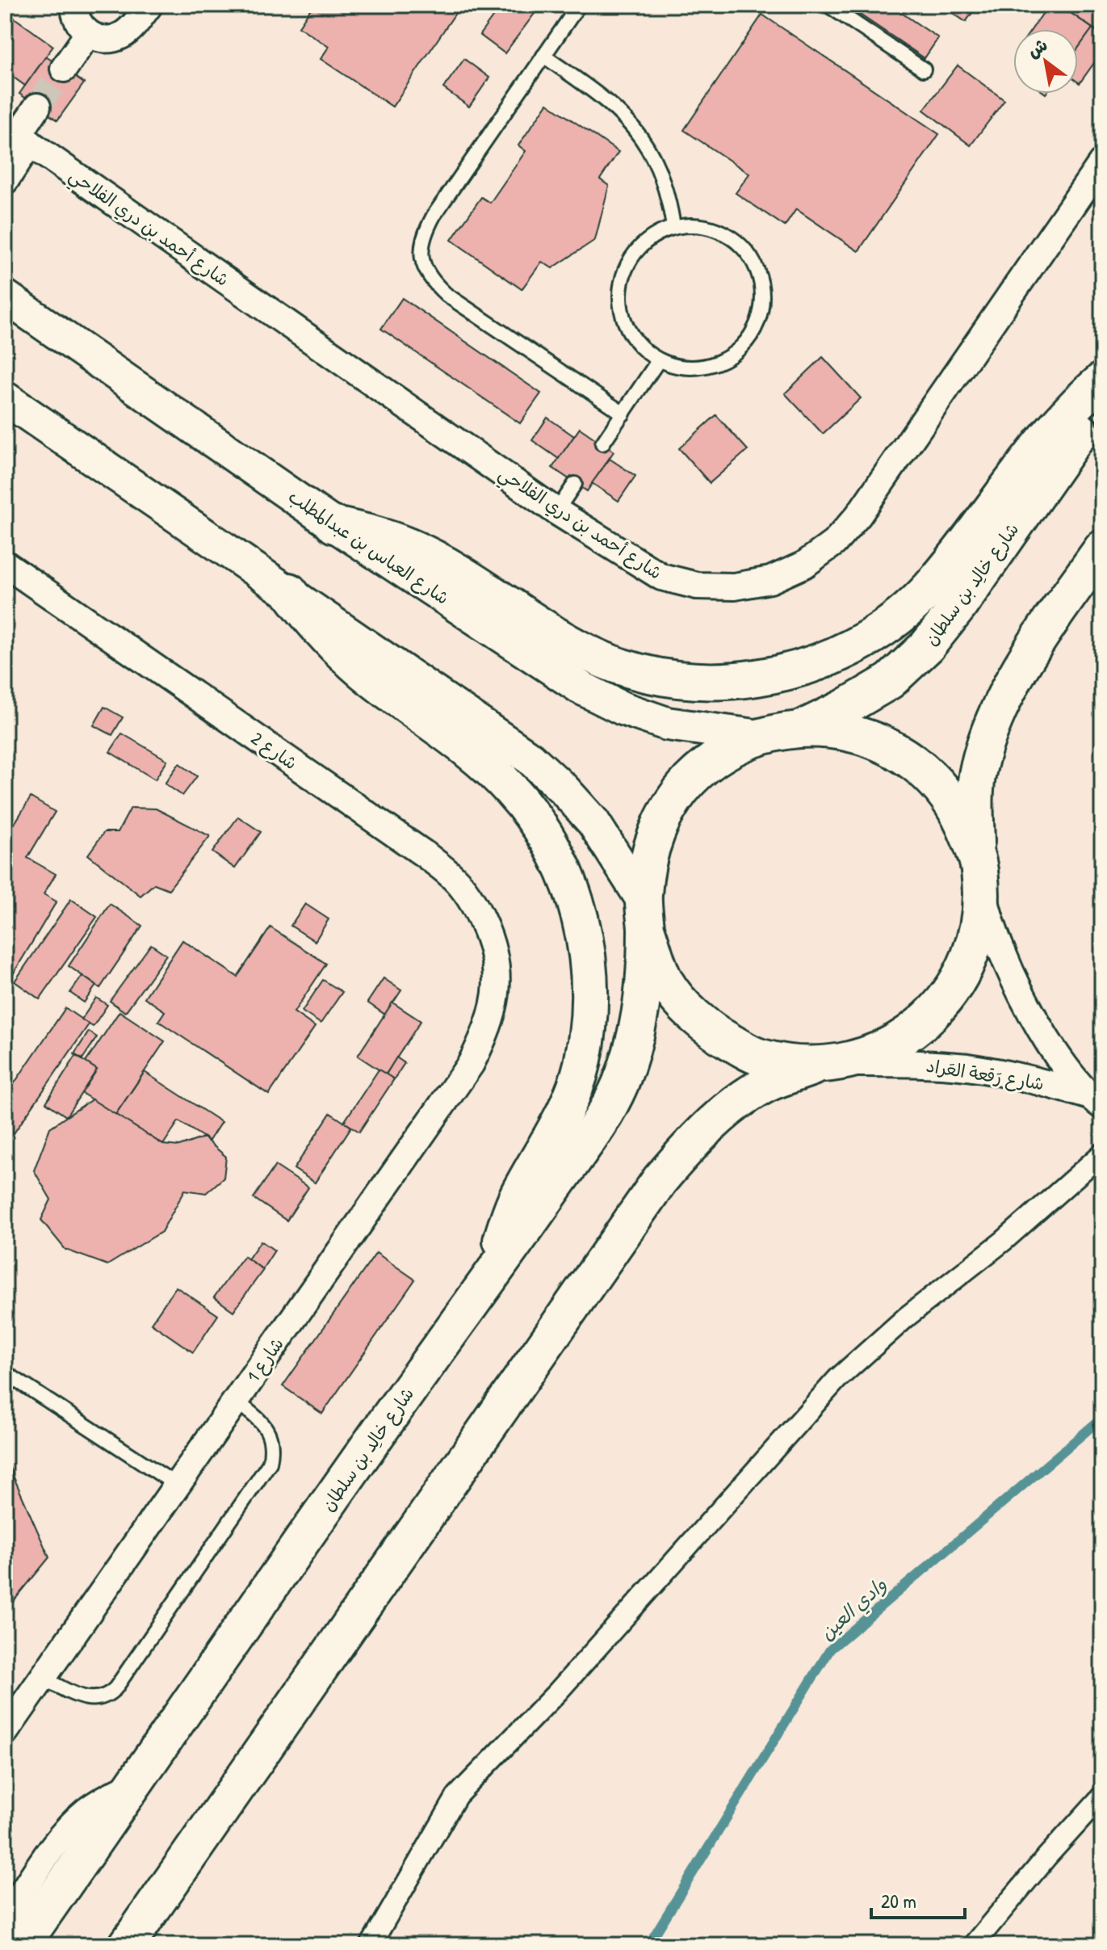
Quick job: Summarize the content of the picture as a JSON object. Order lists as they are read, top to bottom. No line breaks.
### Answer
{"streets":{"main road":["شارع خالِد بن سلطان"],"street":["شارع أحمد بن دري الفلاحي","شارع العباس بن عبدالمطلب","شارع 2","شارع رَقعة العَراد","شارع 1"]},"crossings":[["شارع العباس بن عبدالمطلب","شارع خالِد بن سلطان"],["شارع 2","شارع 1"]],"water":["وادي العين"],"scale_bar":"20 m","north":"top left"}
